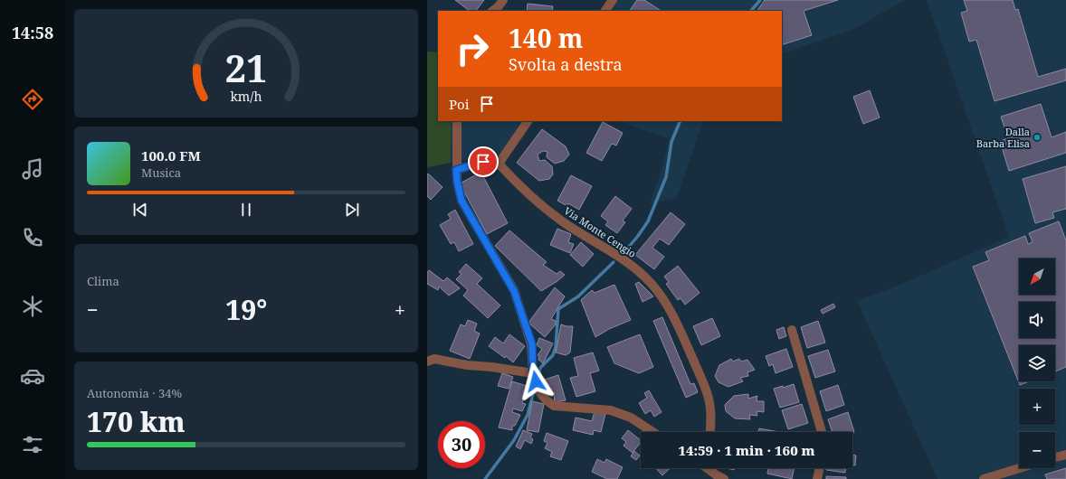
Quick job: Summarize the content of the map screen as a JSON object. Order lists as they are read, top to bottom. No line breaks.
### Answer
{"streets":{"street":["Via Monte Cengio"]},"places":["Dalla Barba Elisa"],"north":"bottom left","page":{"tabs":"14:58","turn":["140 m","Svolta a destra"],"then":"Poi","song":["100.0 FM","Musica"],"tile":["Clima",["Autonomia · 34%","170 km"]],"map_buttons":["+","−"],"heat":["−","19°","+"],"limit":"30","trip":"14:59 · 1 min · 160 m","gauge":["21","km/h"]}}
